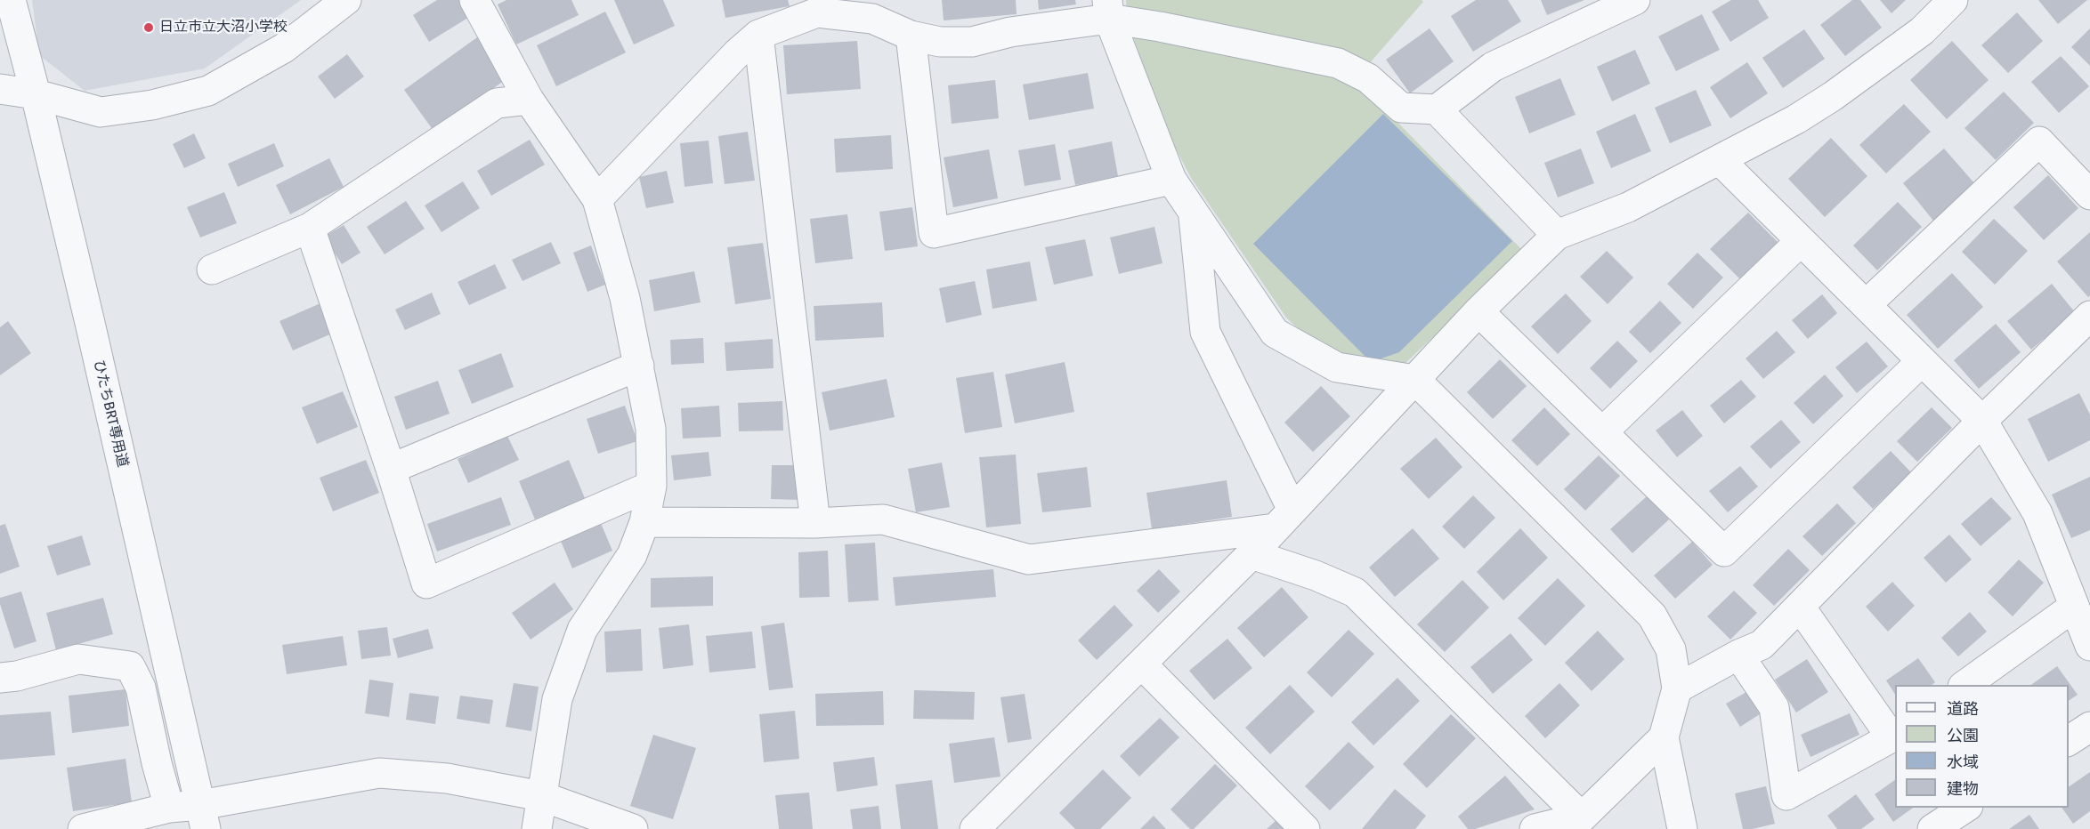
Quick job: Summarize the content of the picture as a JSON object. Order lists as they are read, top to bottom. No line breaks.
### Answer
{"streets":{"street":["ひたちBRT専用道"]},"places":["日立市立大沼小学校"],"legend":["道路","公園","水域","建物"]}
